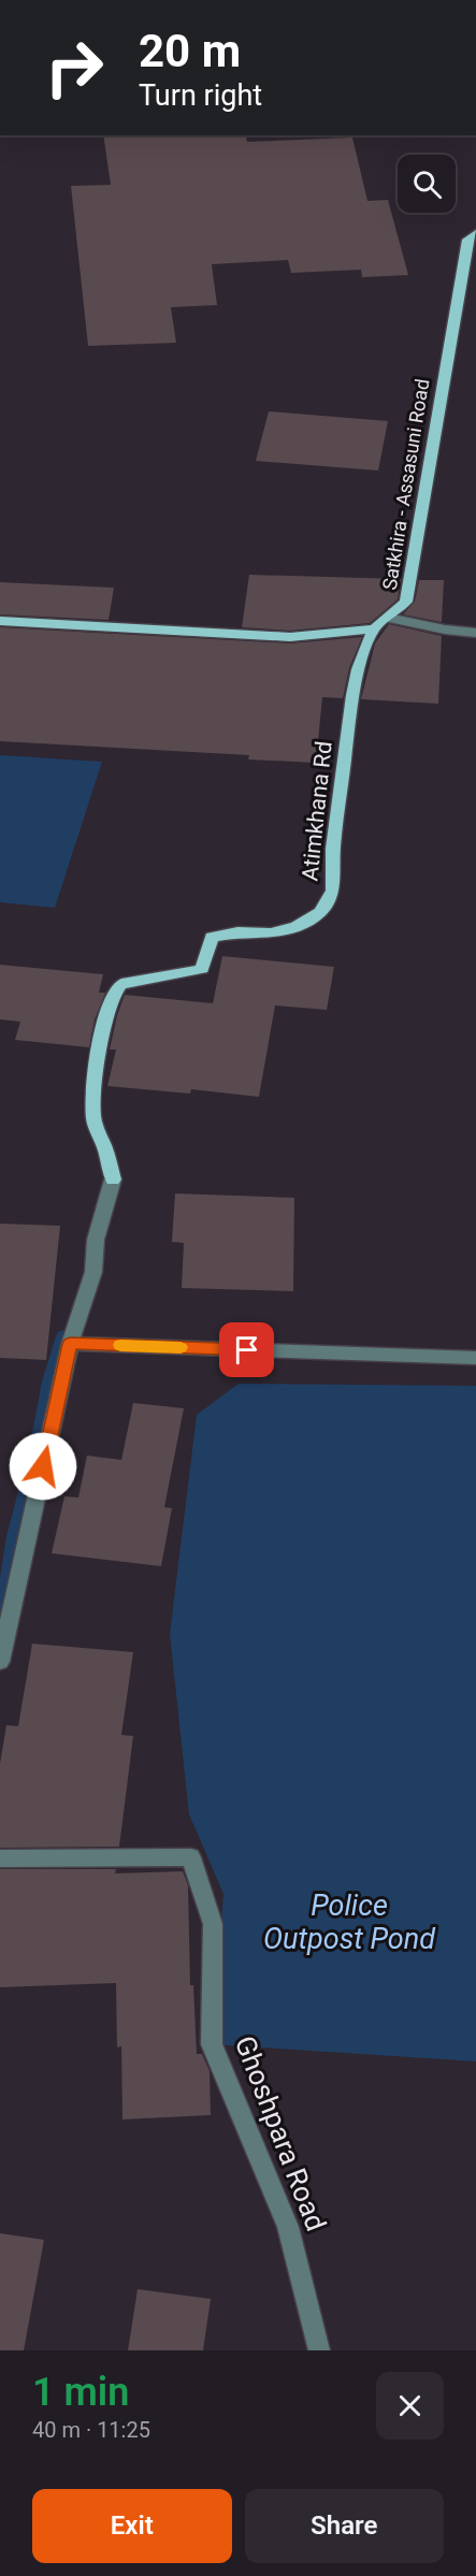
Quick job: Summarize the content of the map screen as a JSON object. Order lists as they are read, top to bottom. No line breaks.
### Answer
{"streets":{"main road":["Satkhira - Assasuni Road","Atimkhana Rd"],"street":["Ghoshpara Road"]},"crossings":[["Satkhira - Assasuni Road","Atimkhana Rd"]],"water":["Police Outpost Pond"],"page":{"turn":["20 m","Turn right"],"heading":["1 min","40 m · 11:25"],"buttons":["Exit","Share"]}}
